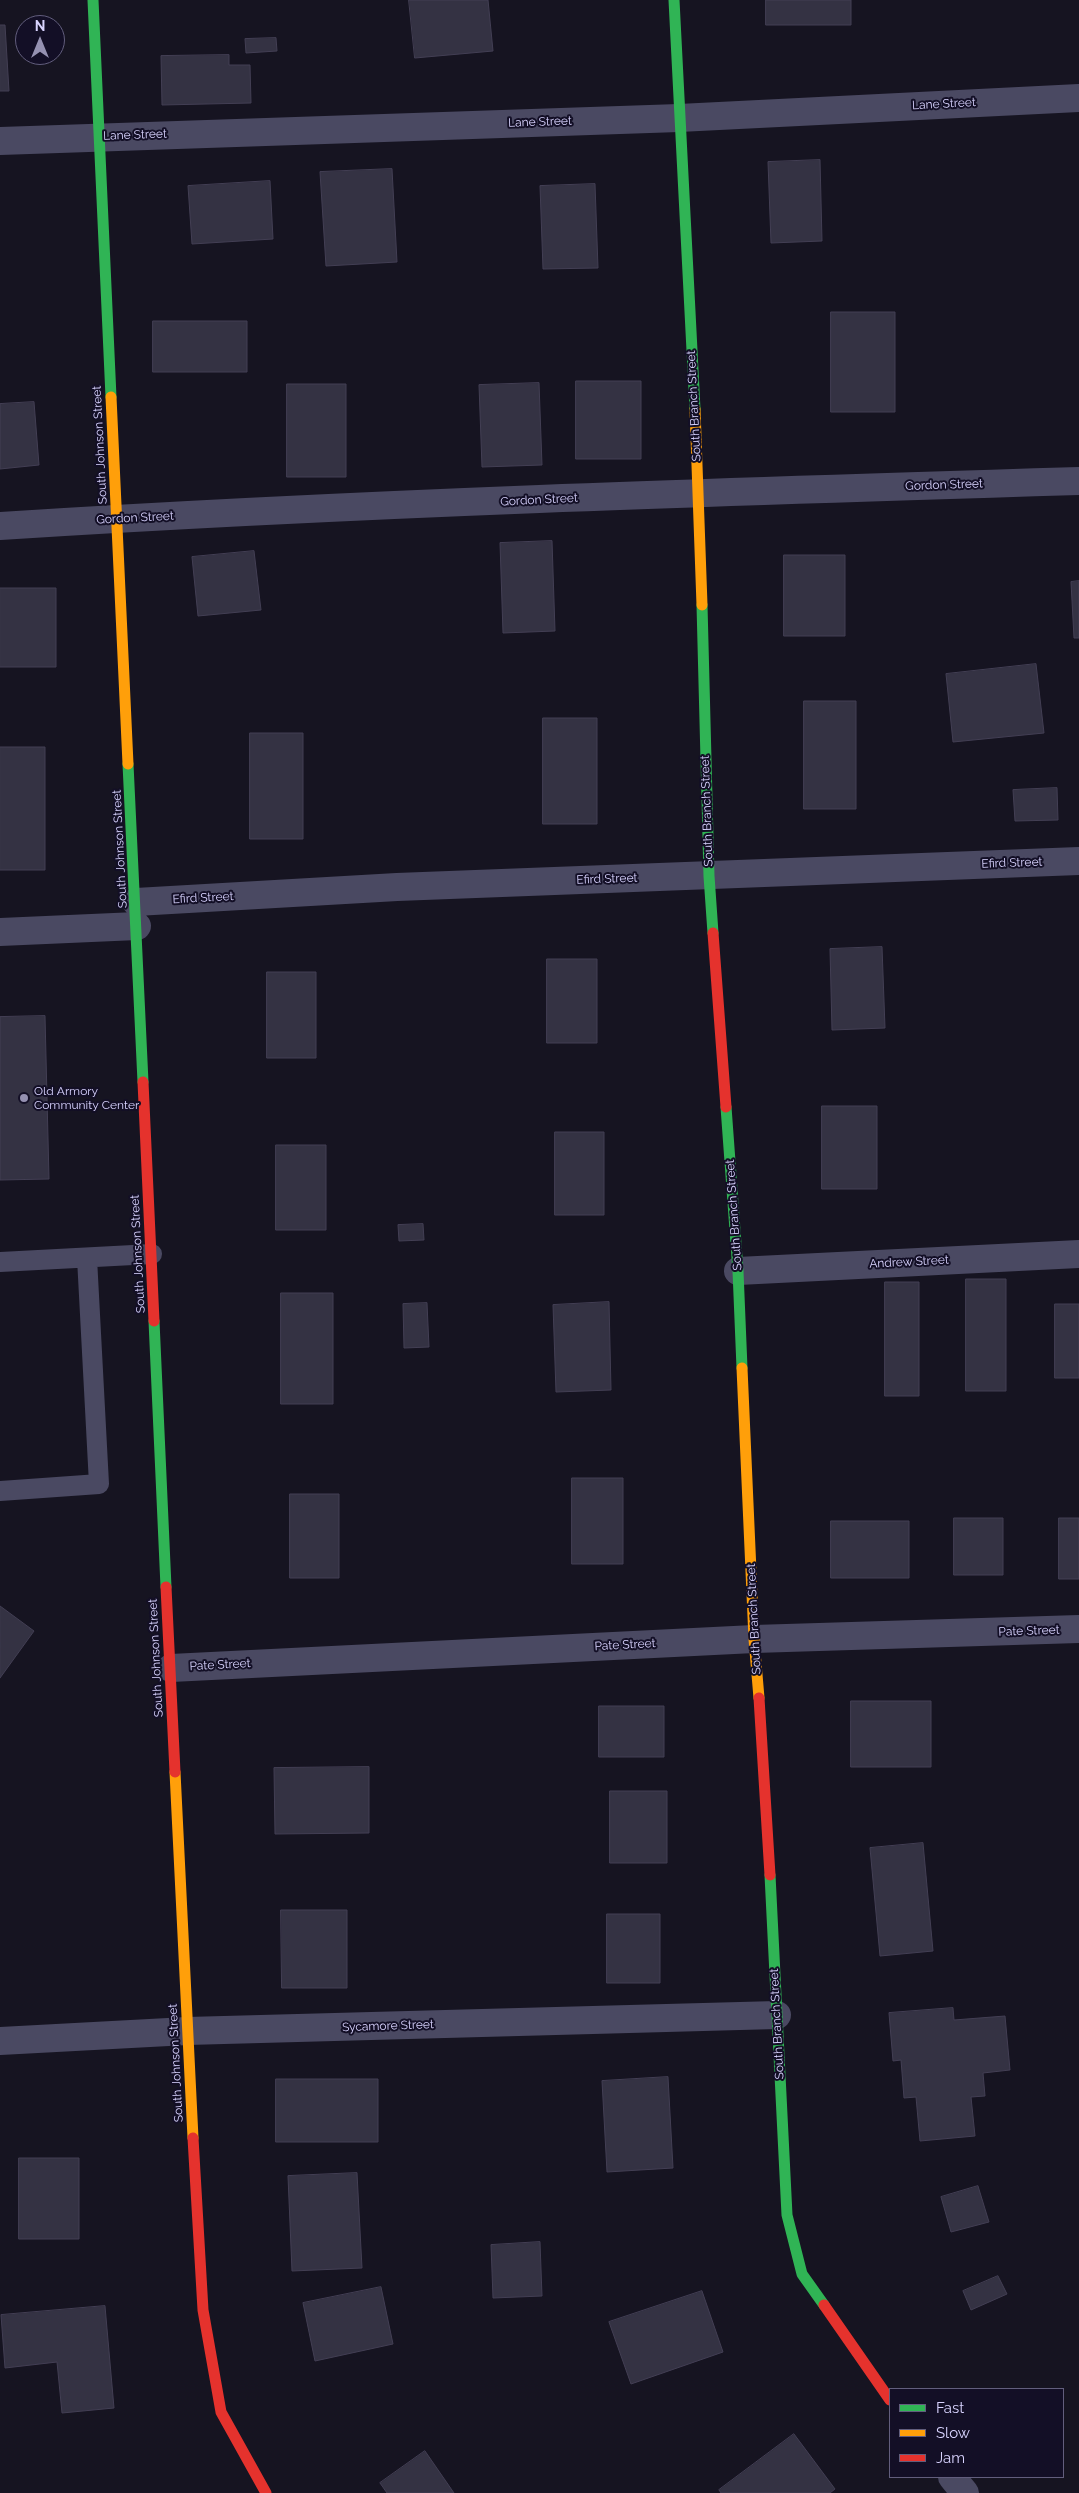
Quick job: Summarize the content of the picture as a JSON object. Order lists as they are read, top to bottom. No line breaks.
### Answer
{"streets":{"street":["Lane Street","South Branch Street","South Johnson Street","Gordon Street","Efird Street","Andrew Street","Pate Street","Sycamore Street"]},"crossings":[["Lane Street","South Branch Street"],["Lane Street","South Johnson Street"],["South Branch Street","Gordon Street"],["South Branch Street","Efird Street"],["South Branch Street","Andrew Street"],["South Branch Street","Pate Street"],["South Branch Street","Sycamore Street"],["South Johnson Street","Gordon Street"],["South Johnson Street","Efird Street"],["South Johnson Street","Pate Street"],["South Johnson Street","Sycamore Street"]],"places":["Old Armory Community Center"],"legend":["Fast","Slow","Jam"],"north":"top"}
